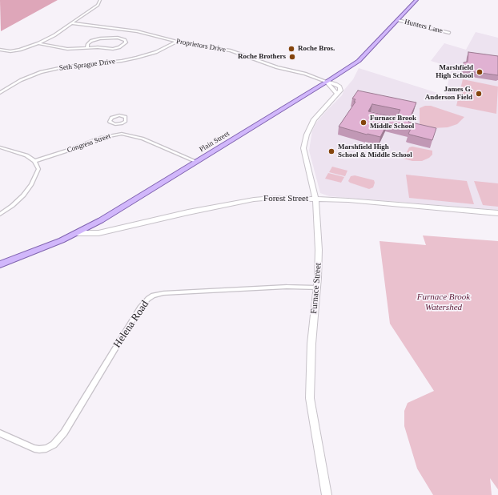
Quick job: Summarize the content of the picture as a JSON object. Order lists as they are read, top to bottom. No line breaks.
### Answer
{"streets":{"main road":["Plain Street","Forest Street","Furnace Street"],"street":["Hunters Lane","Proprietors Drive","Seth Sprague Drive","Congress Street","Helena Road"]},"crossings":[["Hunters Lane","Plain Street"],["Proprietors Drive","Seth Sprague Drive"],["Proprietors Drive","Plain Street"],["Proprietors Drive","Furnace Street"],["Plain Street","Congress Street"],["Plain Street","Forest Street"],["Plain Street","Furnace Street"],["Forest Street","Furnace Street"],["Furnace Street","Helena Road"]],"parks":["Furnace Brook Watershed"],"places":["Roche Bros.","Roche Brothers","Marshfield High School","James G. Anderson Field","Furnace Brook Middle School","Marshfield High School & Middle School"]}
